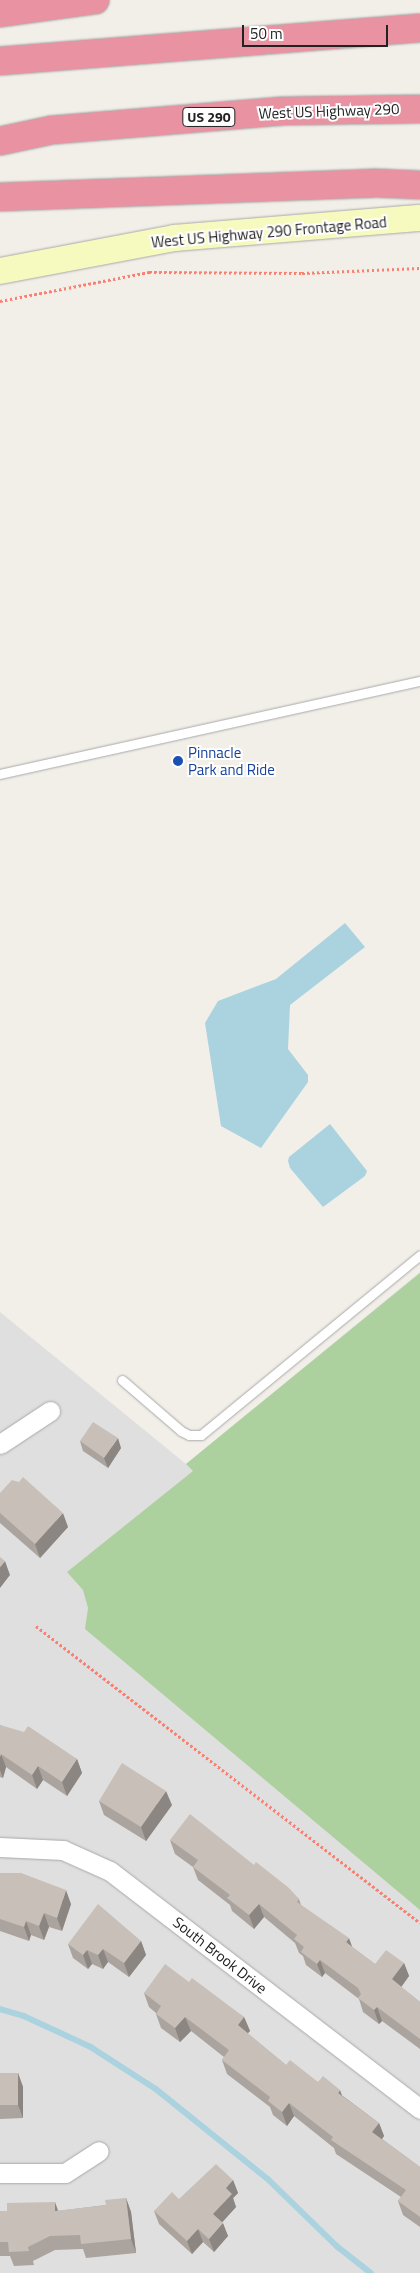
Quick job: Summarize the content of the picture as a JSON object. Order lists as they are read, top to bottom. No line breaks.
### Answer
{"streets":{"highway":["West US Highway 290","US 290"],"main road":["West US Highway 290 Frontage Road"],"street":["South Brook Drive"]},"places":["Pinnacle Park and Ride"],"scale_bar":"50 m"}
